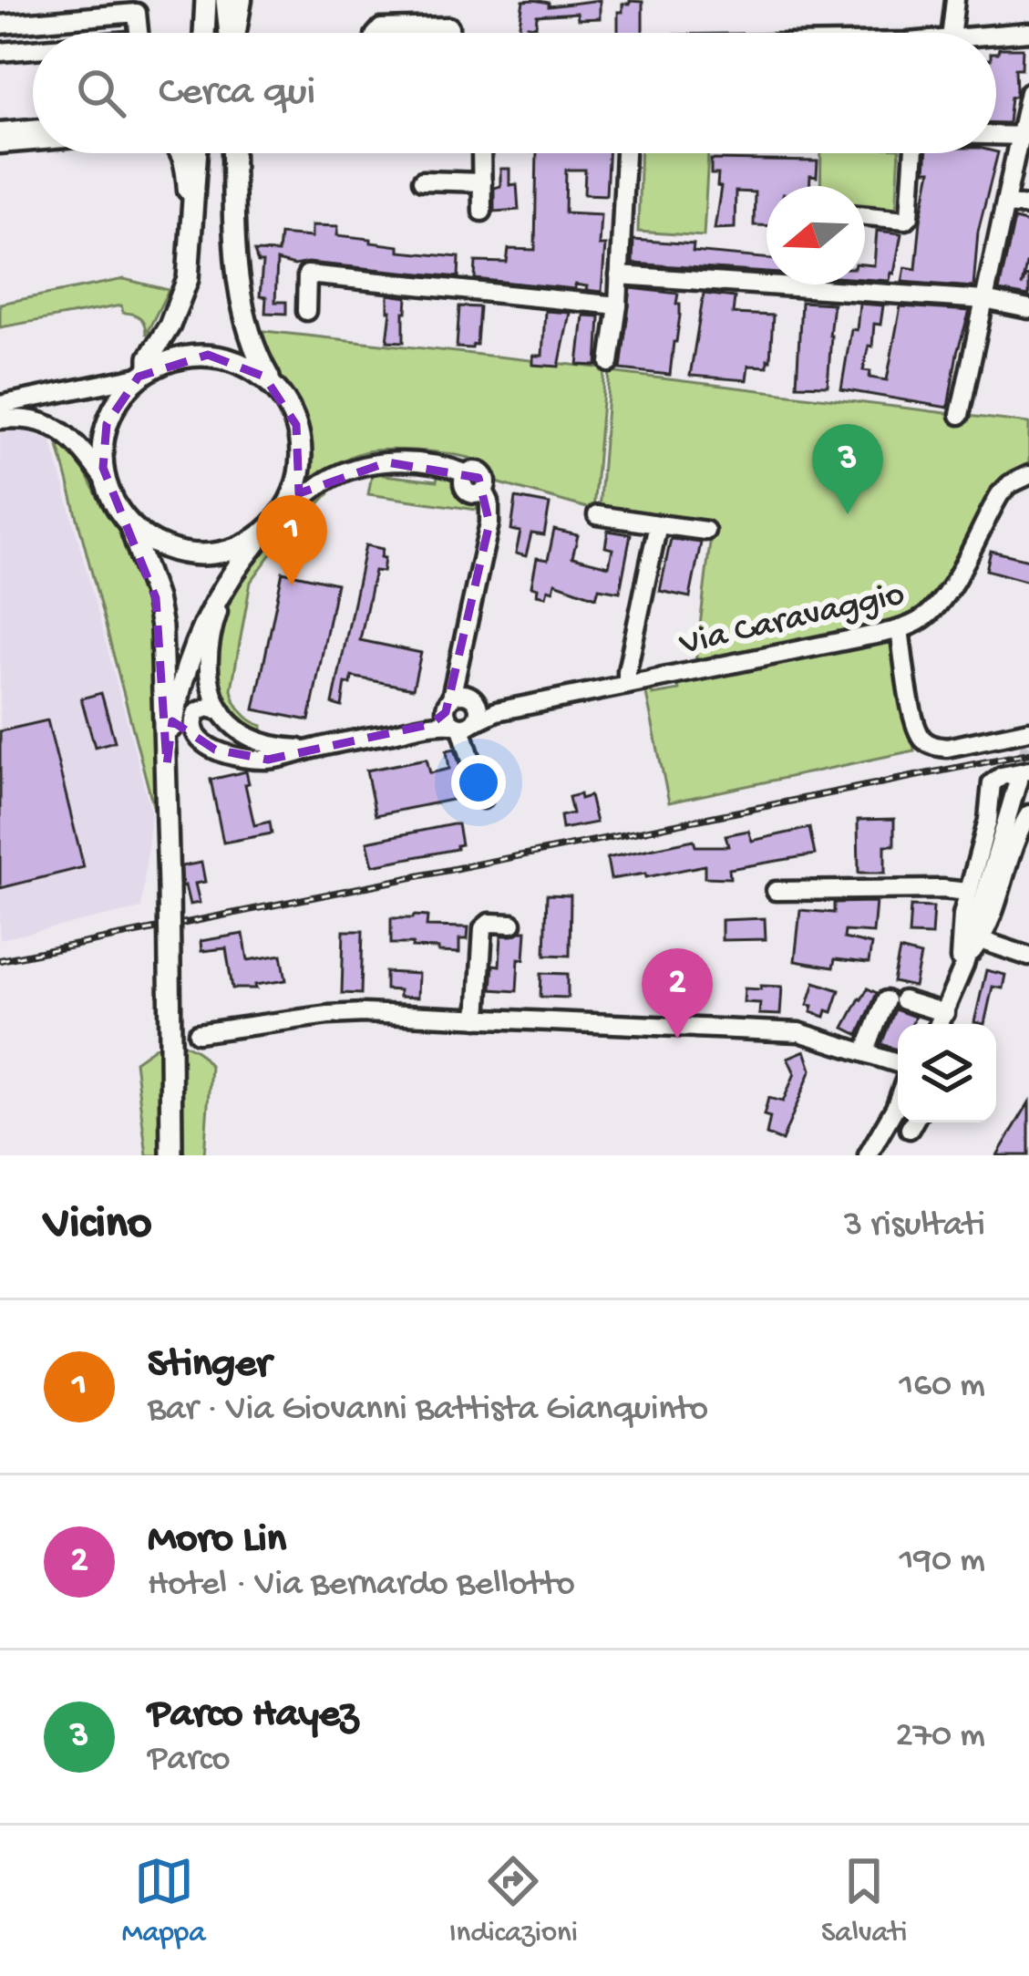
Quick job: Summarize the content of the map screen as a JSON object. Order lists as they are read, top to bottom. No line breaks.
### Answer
{"streets":{"street":["Via Caravaggio"]},"north":"left","page":{"search":"Cerca qui","pins":["3","1","2"],"heading":["Vicino","3 risultati"],"list":[{"mark":"1","name":"Stinger","note":"Bar · Via Giovanni Battista Gianquinto","value":"160 m"},{"mark":"2","name":"Moro Lin","note":"Hotel · Via Bernardo Bellotto","value":"190 m"},{"mark":"3","name":"Parco Hayez","note":"Parco","value":"270 m"}],"nav":["Mappa","Indicazioni","Salvati"]}}
